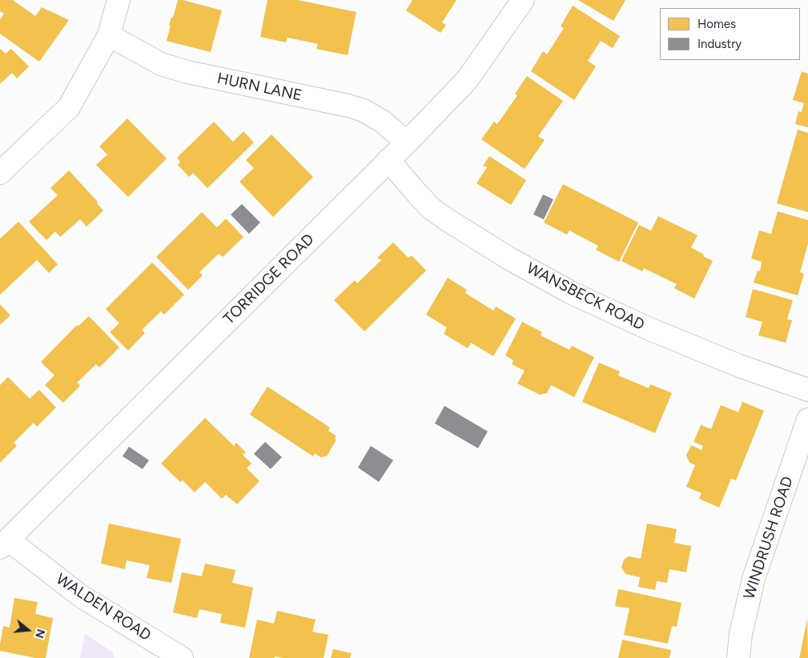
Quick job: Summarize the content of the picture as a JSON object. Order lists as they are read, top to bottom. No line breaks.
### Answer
{"streets":{"street":["HURN LANE","TORRIDGE ROAD","WANSBECK ROAD","WINDRUSH ROAD","WALDEN ROAD"]},"crossings":[["HURN LANE","TORRIDGE ROAD"],["TORRIDGE ROAD","WANSBECK ROAD"],["TORRIDGE ROAD","WALDEN ROAD"]],"legend":["Homes","Industry"],"north":"right"}
